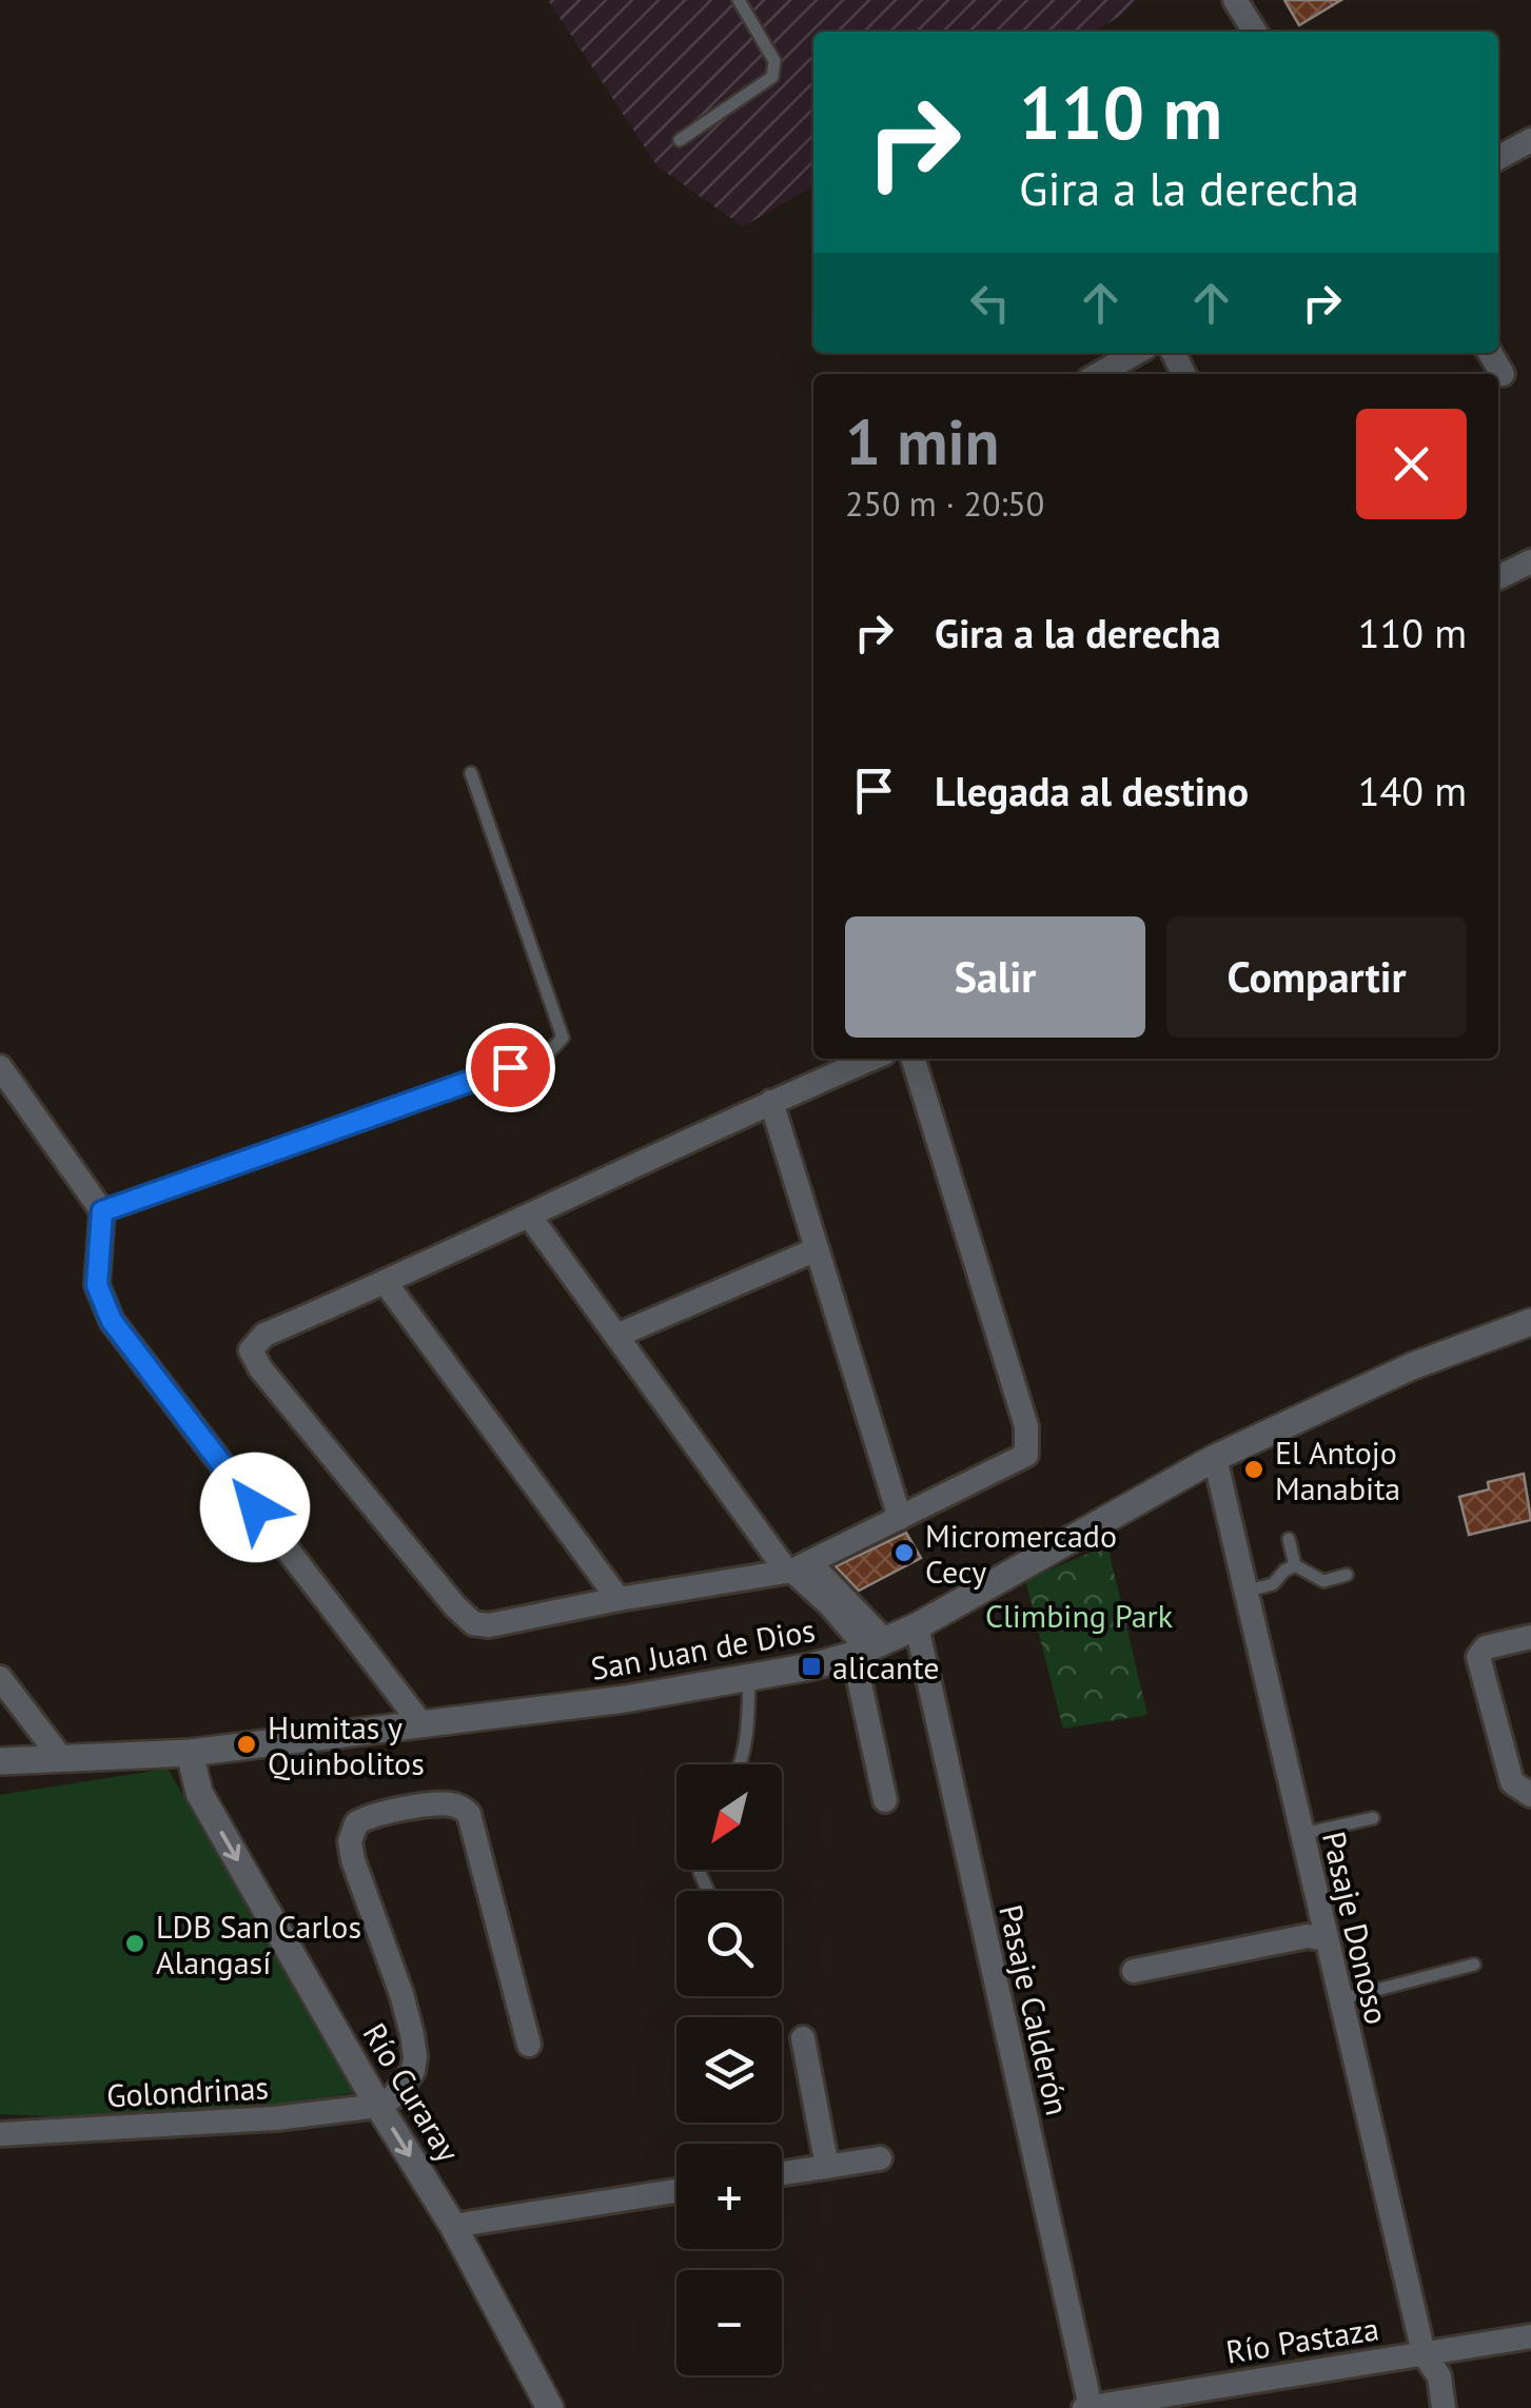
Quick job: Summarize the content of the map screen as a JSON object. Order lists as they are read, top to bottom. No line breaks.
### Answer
{"streets":{"street":["San Juan de Dios","Pasaje Donoso","Pasaje Calderón","Golondrinas","Río Curaray","Río Pastaza"]},"crossings":[["San Juan de Dios","Pasaje Donoso"],["San Juan de Dios","Pasaje Calderón"],["San Juan de Dios","Río Curaray"],["Pasaje Donoso","Río Pastaza"],["Pasaje Calderón","Río Pastaza"],["Golondrinas","Río Curaray"]],"one_way":["Río Curaray"],"parks":["Climbing Park"],"places":{"other":["El Antojo Manabita","Micromercado Cecy","Humitas y Quinbolitos","LDB San Carlos Alangasí"],"transit":["alicante"]},"north":"bottom left","page":{"turn":["110 m","Gira a la derecha"],"heading":["1 min","250 m · 20:50"],"list":[{"name":"Gira a la derecha","value":"110 m"},{"name":"Llegada al destino","value":"140 m"}],"buttons":["Salir","Compartir"],"map_buttons":["+","−"]}}
